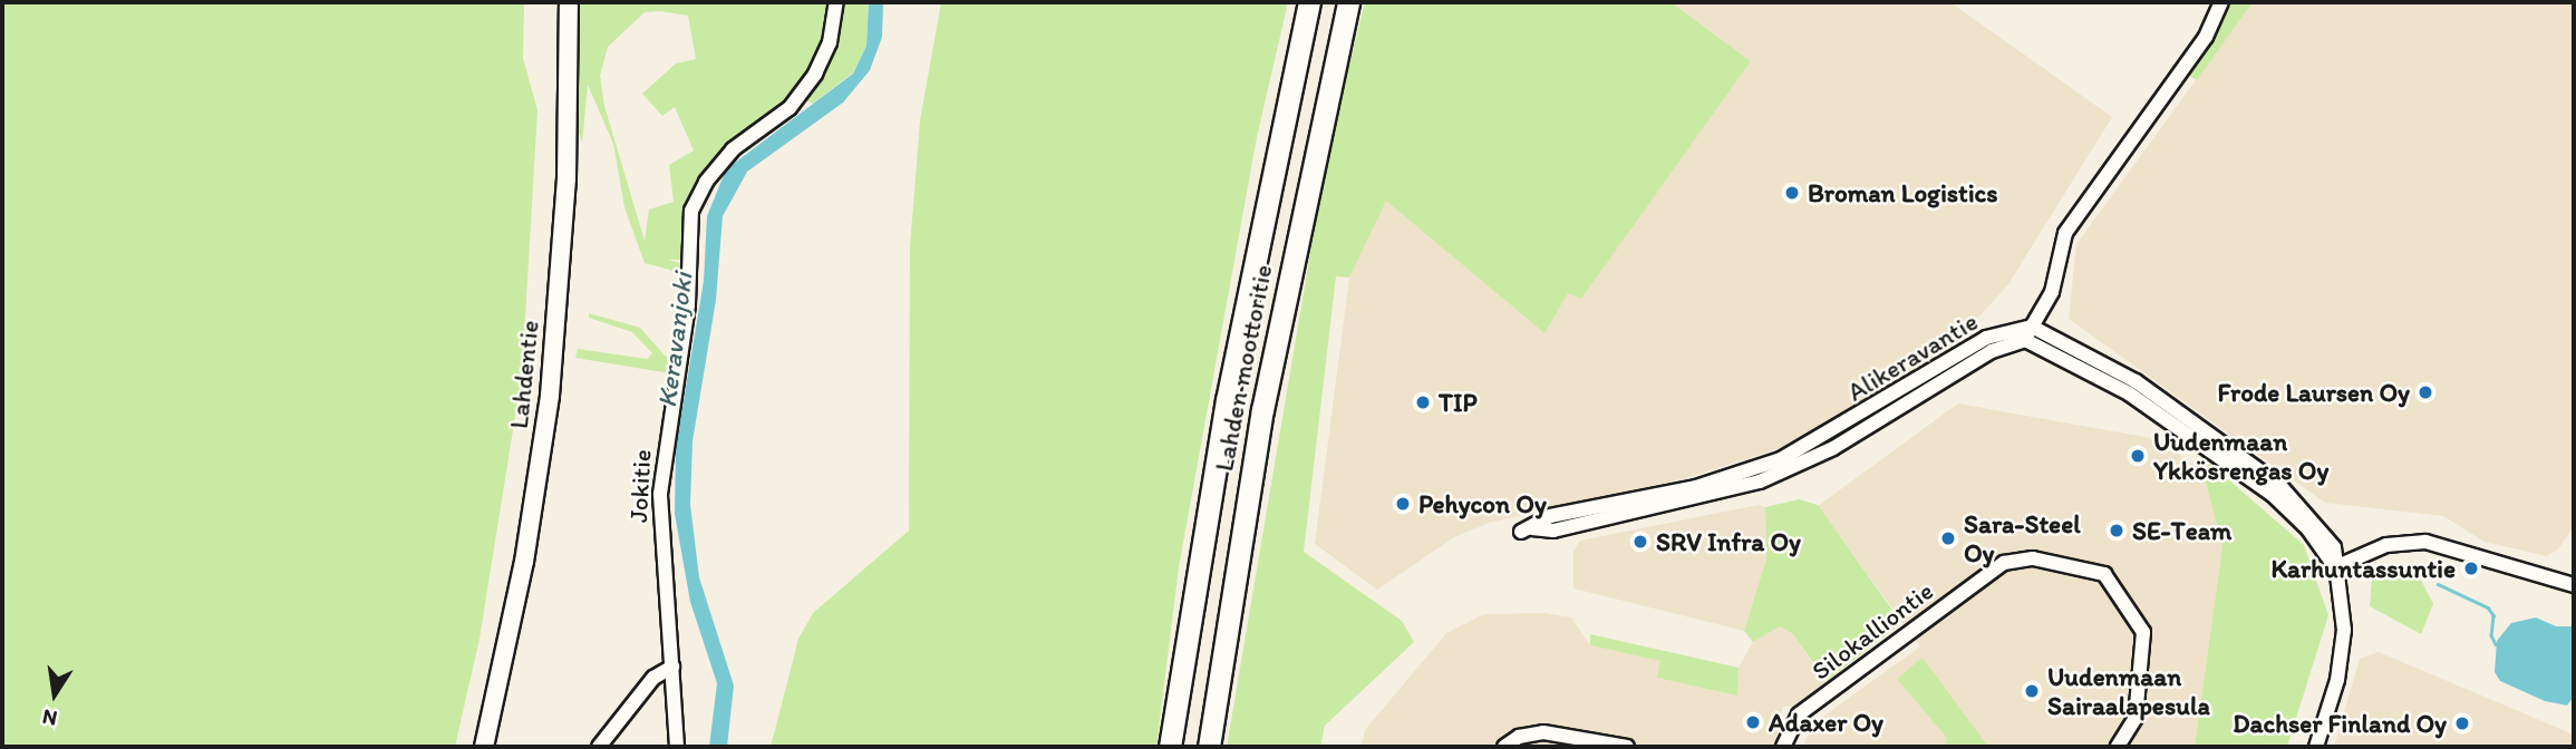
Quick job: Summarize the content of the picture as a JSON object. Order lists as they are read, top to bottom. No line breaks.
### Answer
{"streets":{"highway":["Lahden moottoritie"],"main road":["Lahdentie"],"street":["Alikeravantie","Jokitie","Silokalliontie"]},"water":["Keravanjoki"],"places":["Broman Logistics","Frode Laursen Oy","TIP","Uudenmaan Ykkösrengas Oy","Pehycon Oy","SE-Team","Sara-Steel Oy","SRV Infra Oy","Karhuntassuntie","Uudenmaan Sairaalapesula","Adaxer Oy","Dachser Finland Oy"],"north":"bottom"}
